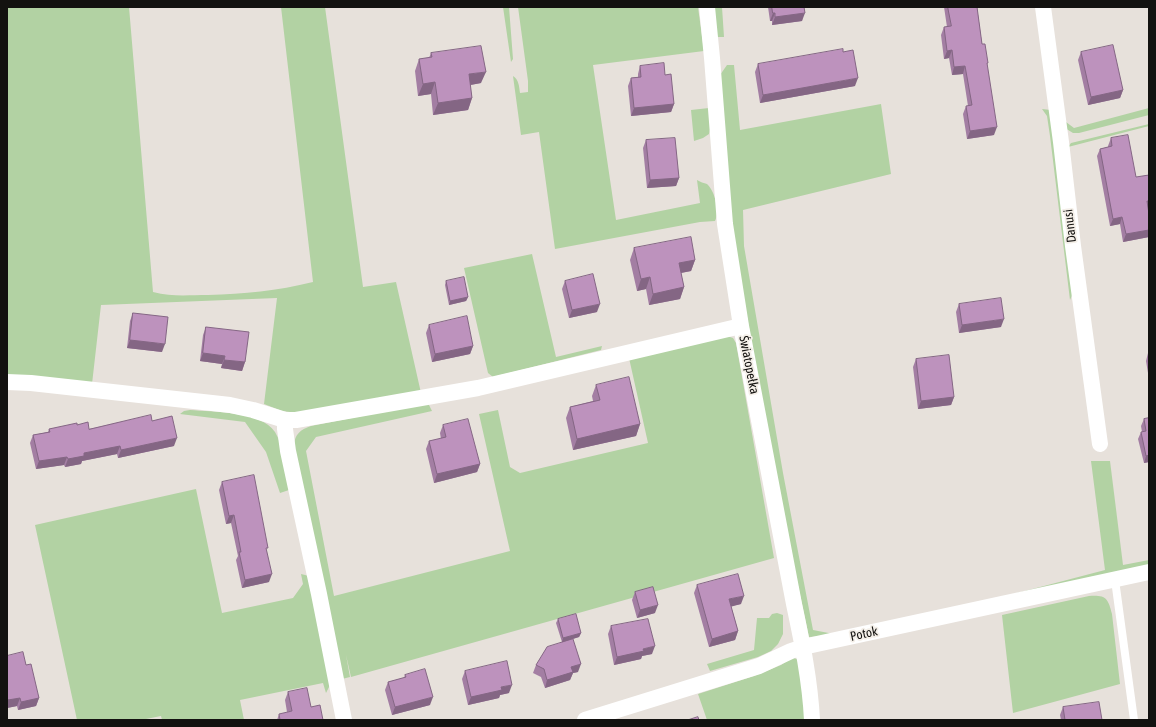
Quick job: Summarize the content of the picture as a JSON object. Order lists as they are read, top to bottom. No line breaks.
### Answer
{"streets":{"street":["Danusi","Światopełka","Potok"]},"crossings":[["Światopełka","Potok"]]}
